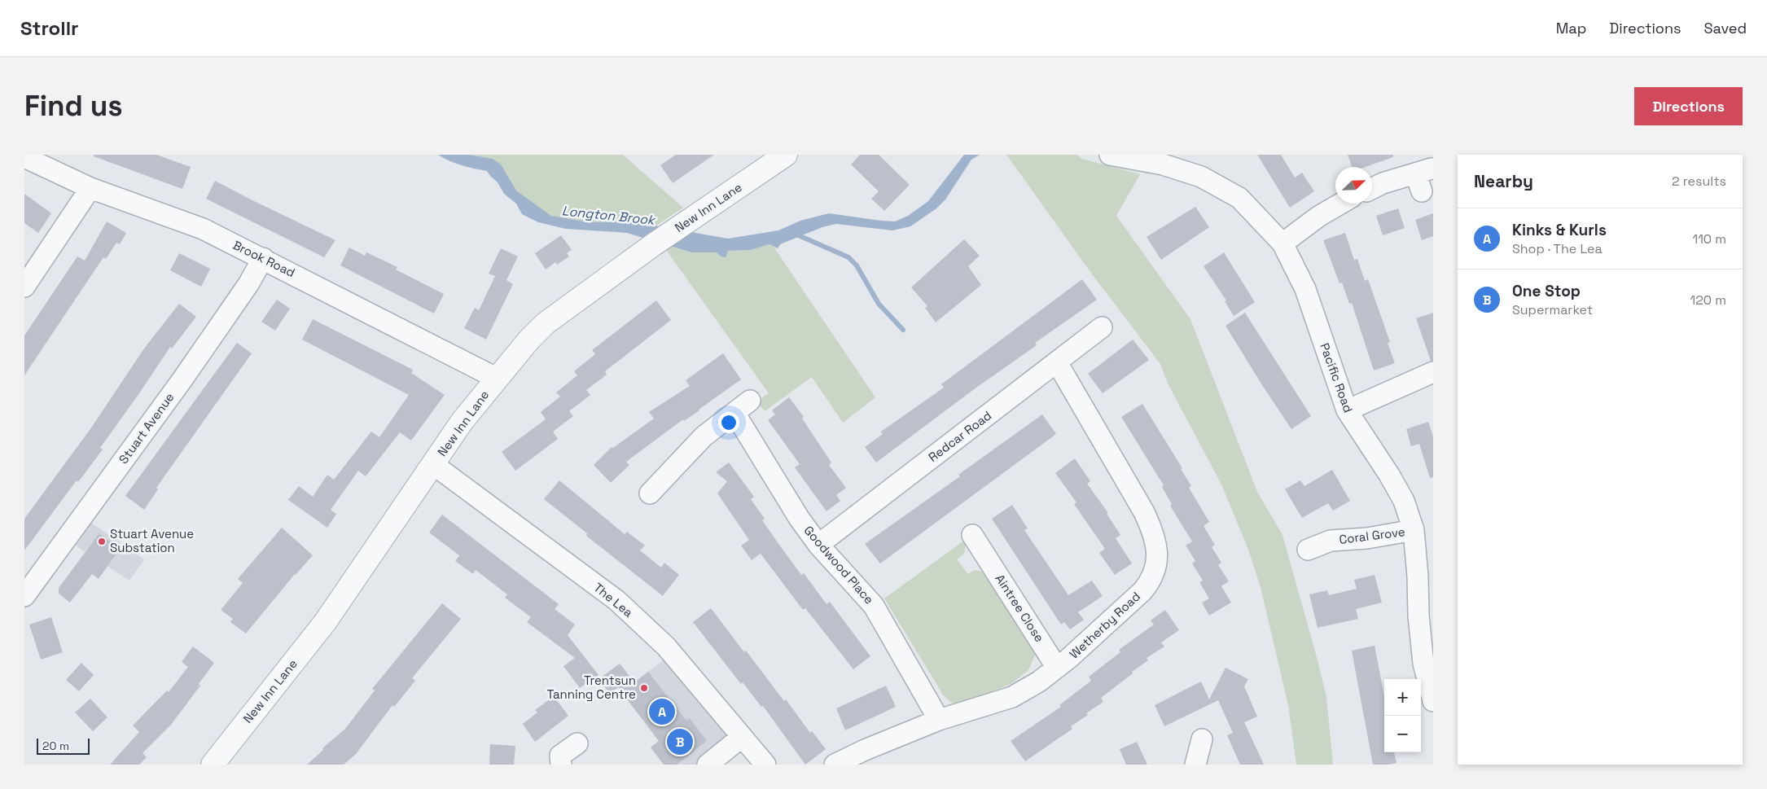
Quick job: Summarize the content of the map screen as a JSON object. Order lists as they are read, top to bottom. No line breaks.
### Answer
{"streets":{"street":["New Inn Lane","Brook Road","Pacific Road","Stuart Avenue","Redcar Road","Coral Grove","Goodwood Place","The Lea","Aintree Close","Wetherby Road"]},"crossings":[["New Inn Lane","Brook Road"],["New Inn Lane","The Lea"],["Brook Road","Stuart Avenue"],["Pacific Road","Coral Grove"],["Redcar Road","Goodwood Place"],["Redcar Road","Wetherby Road"],["Goodwood Place","Wetherby Road"],["Aintree Close","Wetherby Road"]],"water":["Longton Brook"],"places":["Stuart Avenue Substation","Trentsun Tanning Centre"],"scale_bar":"20 m","north":"top right","page":{"header":"Strollr","nav":["Map","Directions","Saved"],"buttons":"Directions","title":"Find us","heading":["Nearby","2 results"],"list":[{"mark":"A","name":"Kinks & Kurls","note":"Shop · The Lea","value":"110 m"},{"mark":"B","name":"One Stop","note":"Supermarket","value":"120 m"}],"map_buttons":["+","−"],"pins":["A","B"],"scale":"20 m"}}
